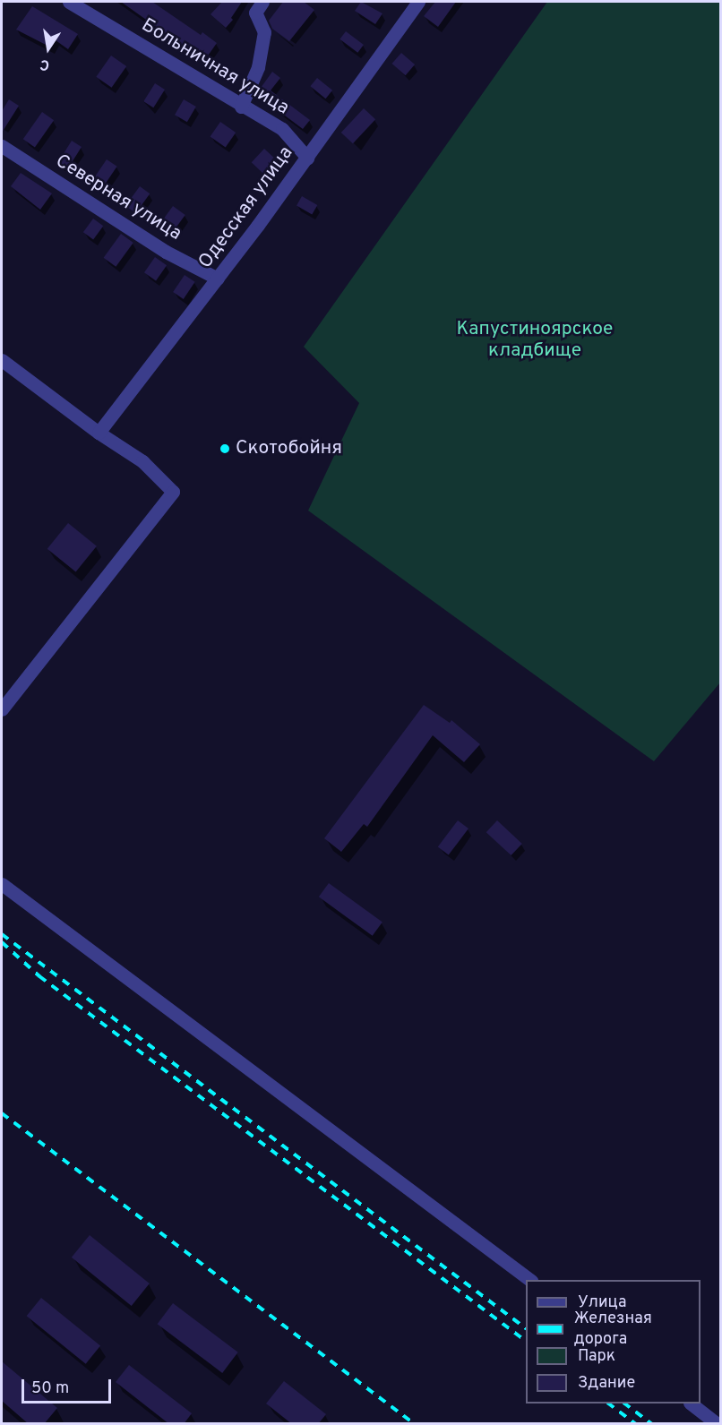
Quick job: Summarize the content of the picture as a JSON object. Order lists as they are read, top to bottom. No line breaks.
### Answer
{"streets":{"street":["Больничная улица","Северная улица","Одесская улица"]},"crossings":[["Больничная улица","Одесская улица"],["Северная улица","Одесская улица"]],"parks":["Капустиноярское кладбище"],"places":["Скотобойня"],"legend":["Улица","Железная дорога","Парк","Здание"],"scale_bar":"50 m","north":"bottom"}
